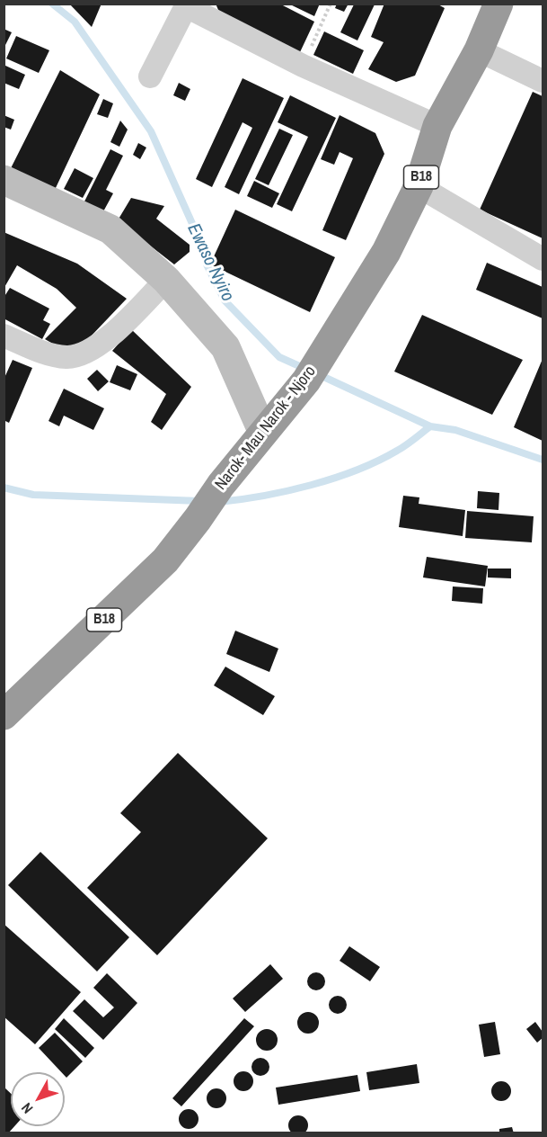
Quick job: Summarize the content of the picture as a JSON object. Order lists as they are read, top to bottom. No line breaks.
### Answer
{"streets":{"highway":["B18","Narok- Mau Narok - Njoro"]},"water":["Ewaso Nyiro"],"north":"bottom left"}
